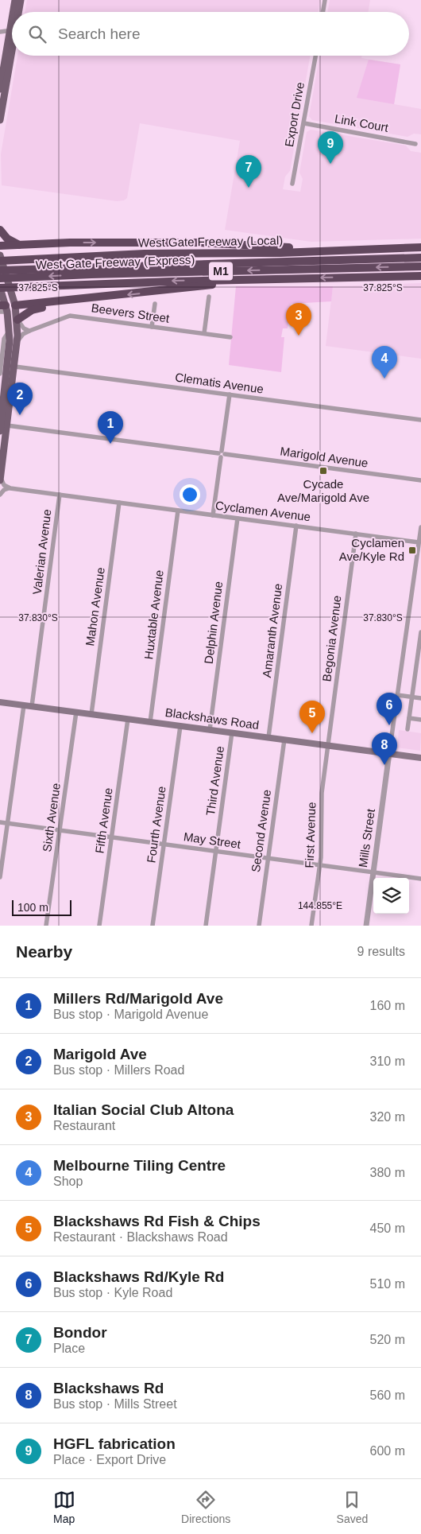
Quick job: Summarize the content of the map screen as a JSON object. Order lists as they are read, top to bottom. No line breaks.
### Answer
{"streets":{"highway":["West Gate Freeway (Local)","West Gate Freeway (Express)","M1"],"main road":["Blackshaws Road"],"street":["Export Drive","Link Court","Beevers Street","Clematis Avenue","Marigold Avenue","Cyclamen Avenue","Valerian Avenue","Mahon Avenue","Huxtable Avenue","Delphin Avenue","Amaranth Avenue","Begonia Avenue","Third Avenue","Sixth Avenue","Fifth Avenue","Fourth Avenue","Second Avenue","First Avenue","Mills Street","May Street"]},"crossings":[["Export Drive","Link Court"],["Cyclamen Avenue","Valerian Avenue"],["Cyclamen Avenue","Mahon Avenue"],["Cyclamen Avenue","Huxtable Avenue"],["Cyclamen Avenue","Delphin Avenue"],["Cyclamen Avenue","Amaranth Avenue"],["Cyclamen Avenue","Begonia Avenue"],["Valerian Avenue","Blackshaws Road"],["Mahon Avenue","Blackshaws Road"],["Huxtable Avenue","Blackshaws Road"],["Delphin Avenue","Blackshaws Road"],["Amaranth Avenue","Blackshaws Road"],["Begonia Avenue","Blackshaws Road"],["Begonia Avenue","First Avenue"],["Blackshaws Road","Third Avenue"],["Blackshaws Road","Sixth Avenue"],["Blackshaws Road","Fifth Avenue"],["Blackshaws Road","Fourth Avenue"],["Blackshaws Road","Second Avenue"],["Blackshaws Road","First Avenue"],["Blackshaws Road","Mills Street"],["Third Avenue","May Street"],["Sixth Avenue","May Street"],["Fifth Avenue","May Street"],["Fourth Avenue","May Street"],["Second Avenue","May Street"],["First Avenue","May Street"],["Mills Street","May Street"]],"places":{"transit":["Cycade Ave/Marigold Ave","Cyclamen Ave/Kyle Rd"]},"scale_bar":"100 m","page":{"search":"Search here","pins":["9","7","3","4","2","1","6","5","8"],"scale":"100 m","heading":["Nearby","9 results"],"list":[{"mark":"1","name":"Millers Rd/Marigold Ave","note":"Bus stop · Marigold Avenue","value":"160 m"},{"mark":"2","name":"Marigold Ave","note":"Bus stop · Millers Road","value":"310 m"},{"mark":"3","name":"Italian Social Club Altona","note":"Restaurant","value":"320 m"},{"mark":"4","name":"Melbourne Tiling Centre","note":"Shop","value":"380 m"},{"mark":"5","name":"Blackshaws Rd Fish & Chips","note":"Restaurant · Blackshaws Road","value":"450 m"},{"mark":"6","name":"Blackshaws Rd/Kyle Rd","note":"Bus stop · Kyle Road","value":"510 m"},{"mark":"7","name":"Bondor","note":"Place","value":"520 m"},{"mark":"8","name":"Blackshaws Rd","note":"Bus stop · Mills Street","value":"560 m"},{"mark":"9","name":"HGFL fabrication","note":"Place · Export Drive","value":"600 m"}],"nav":["Map","Directions","Saved"]},"coordinates":["37.825°S","37.830°S","144.855°E"]}
